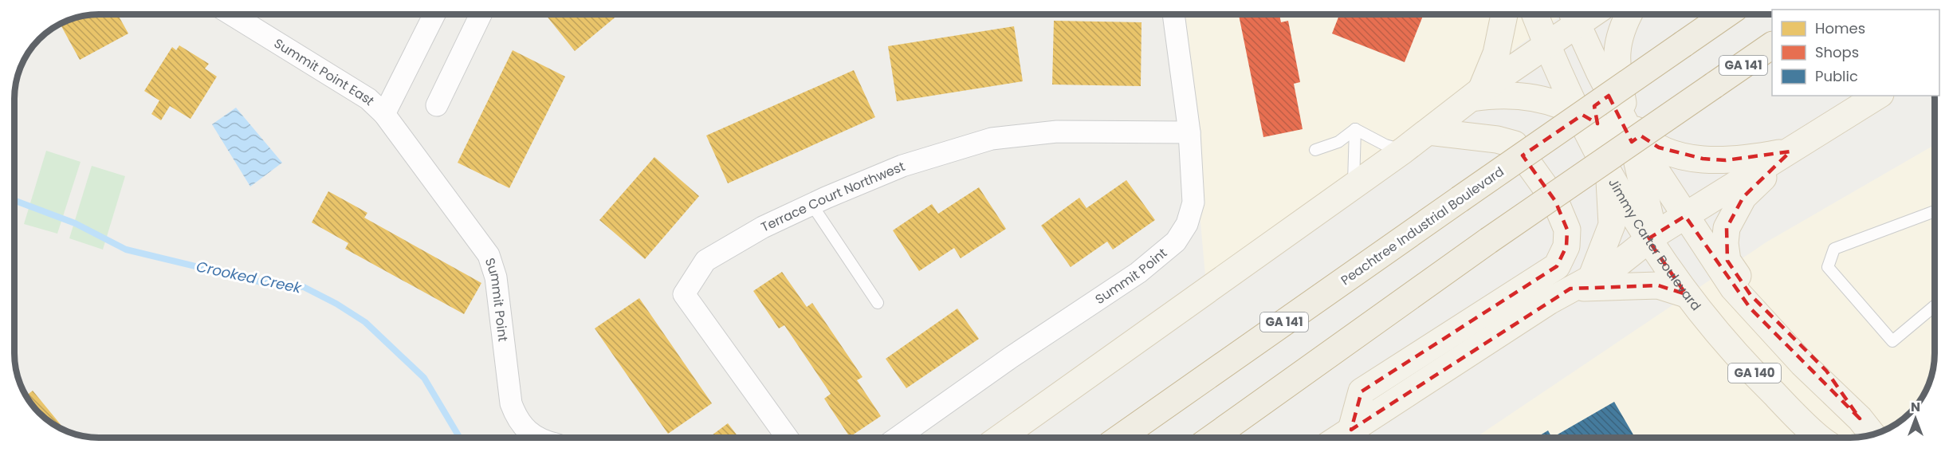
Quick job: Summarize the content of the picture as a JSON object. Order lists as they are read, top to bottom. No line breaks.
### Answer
{"streets":{"highway":["GA 141","Peachtree Industrial Boulevard"],"main road":["Jimmy Carter Boulevard","GA 140"],"street":["Summit Point East","Terrace Court Northwest","Summit Point"]},"crossings":[["Summit Point East","Summit Point"],["Terrace Court Northwest","Summit Point"]],"water":["Crooked Creek"],"legend":["Homes","Shops","Public"],"north":"top"}
